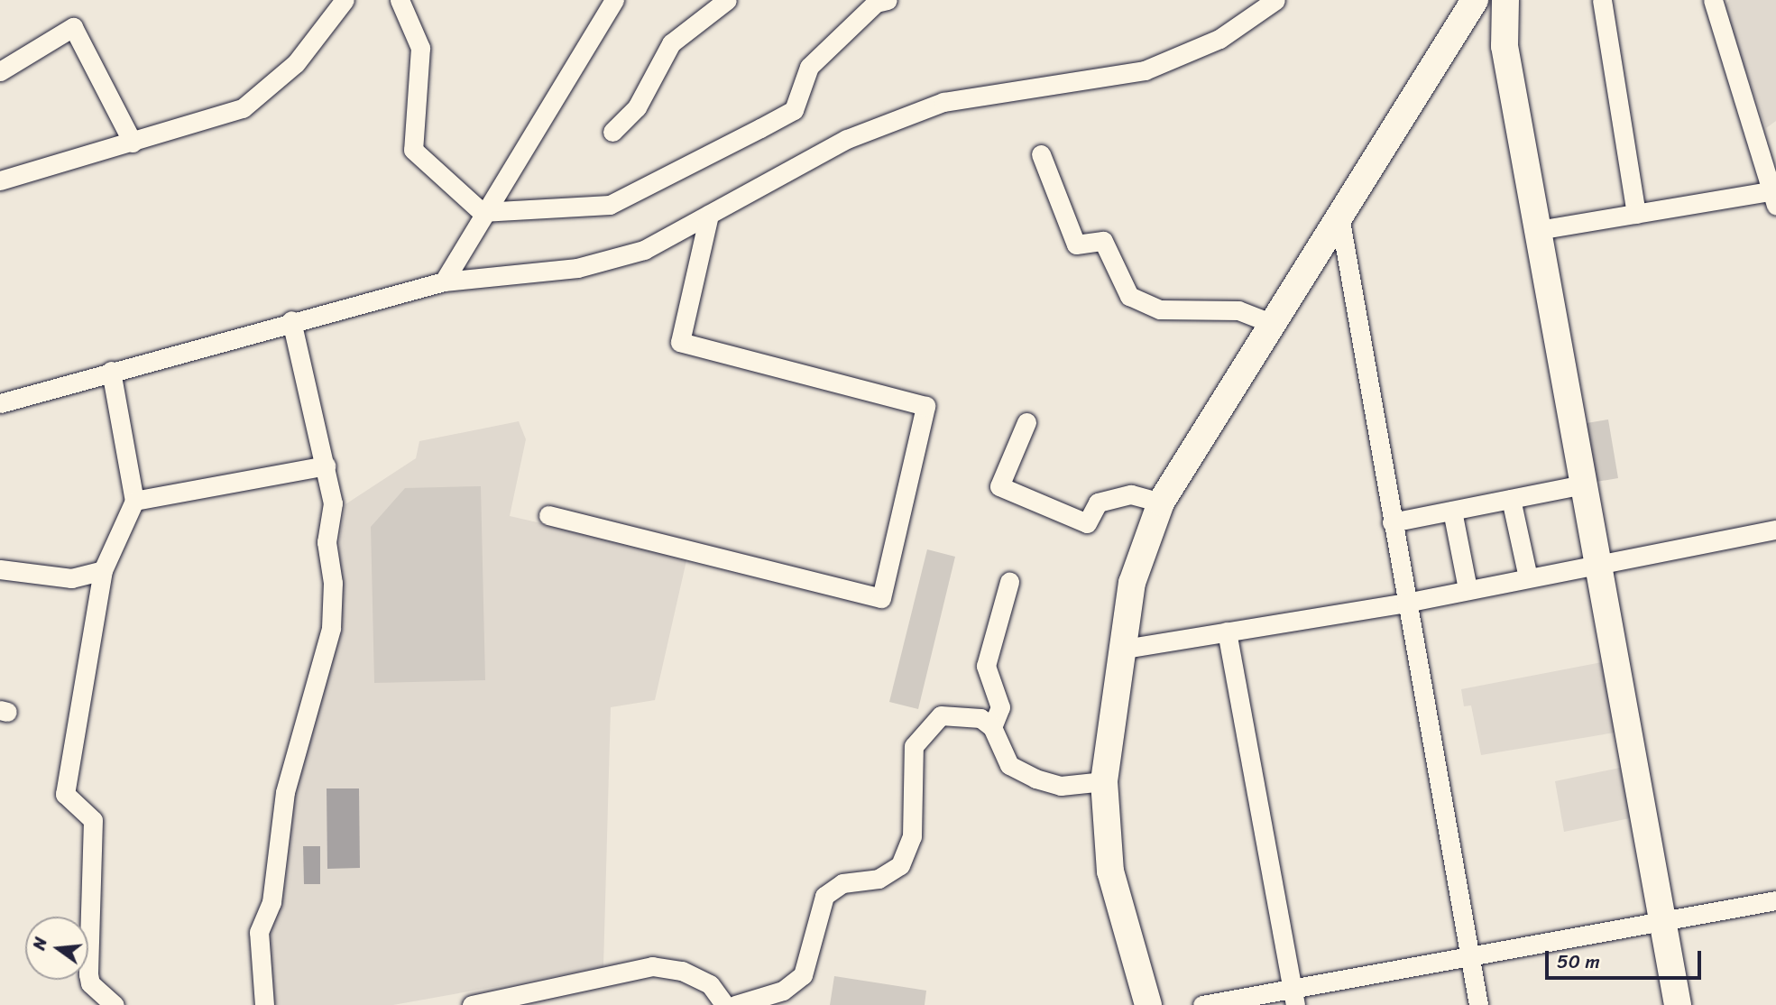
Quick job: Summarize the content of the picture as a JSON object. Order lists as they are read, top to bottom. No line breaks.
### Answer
{"scale_bar":"50 m","north":"left"}
